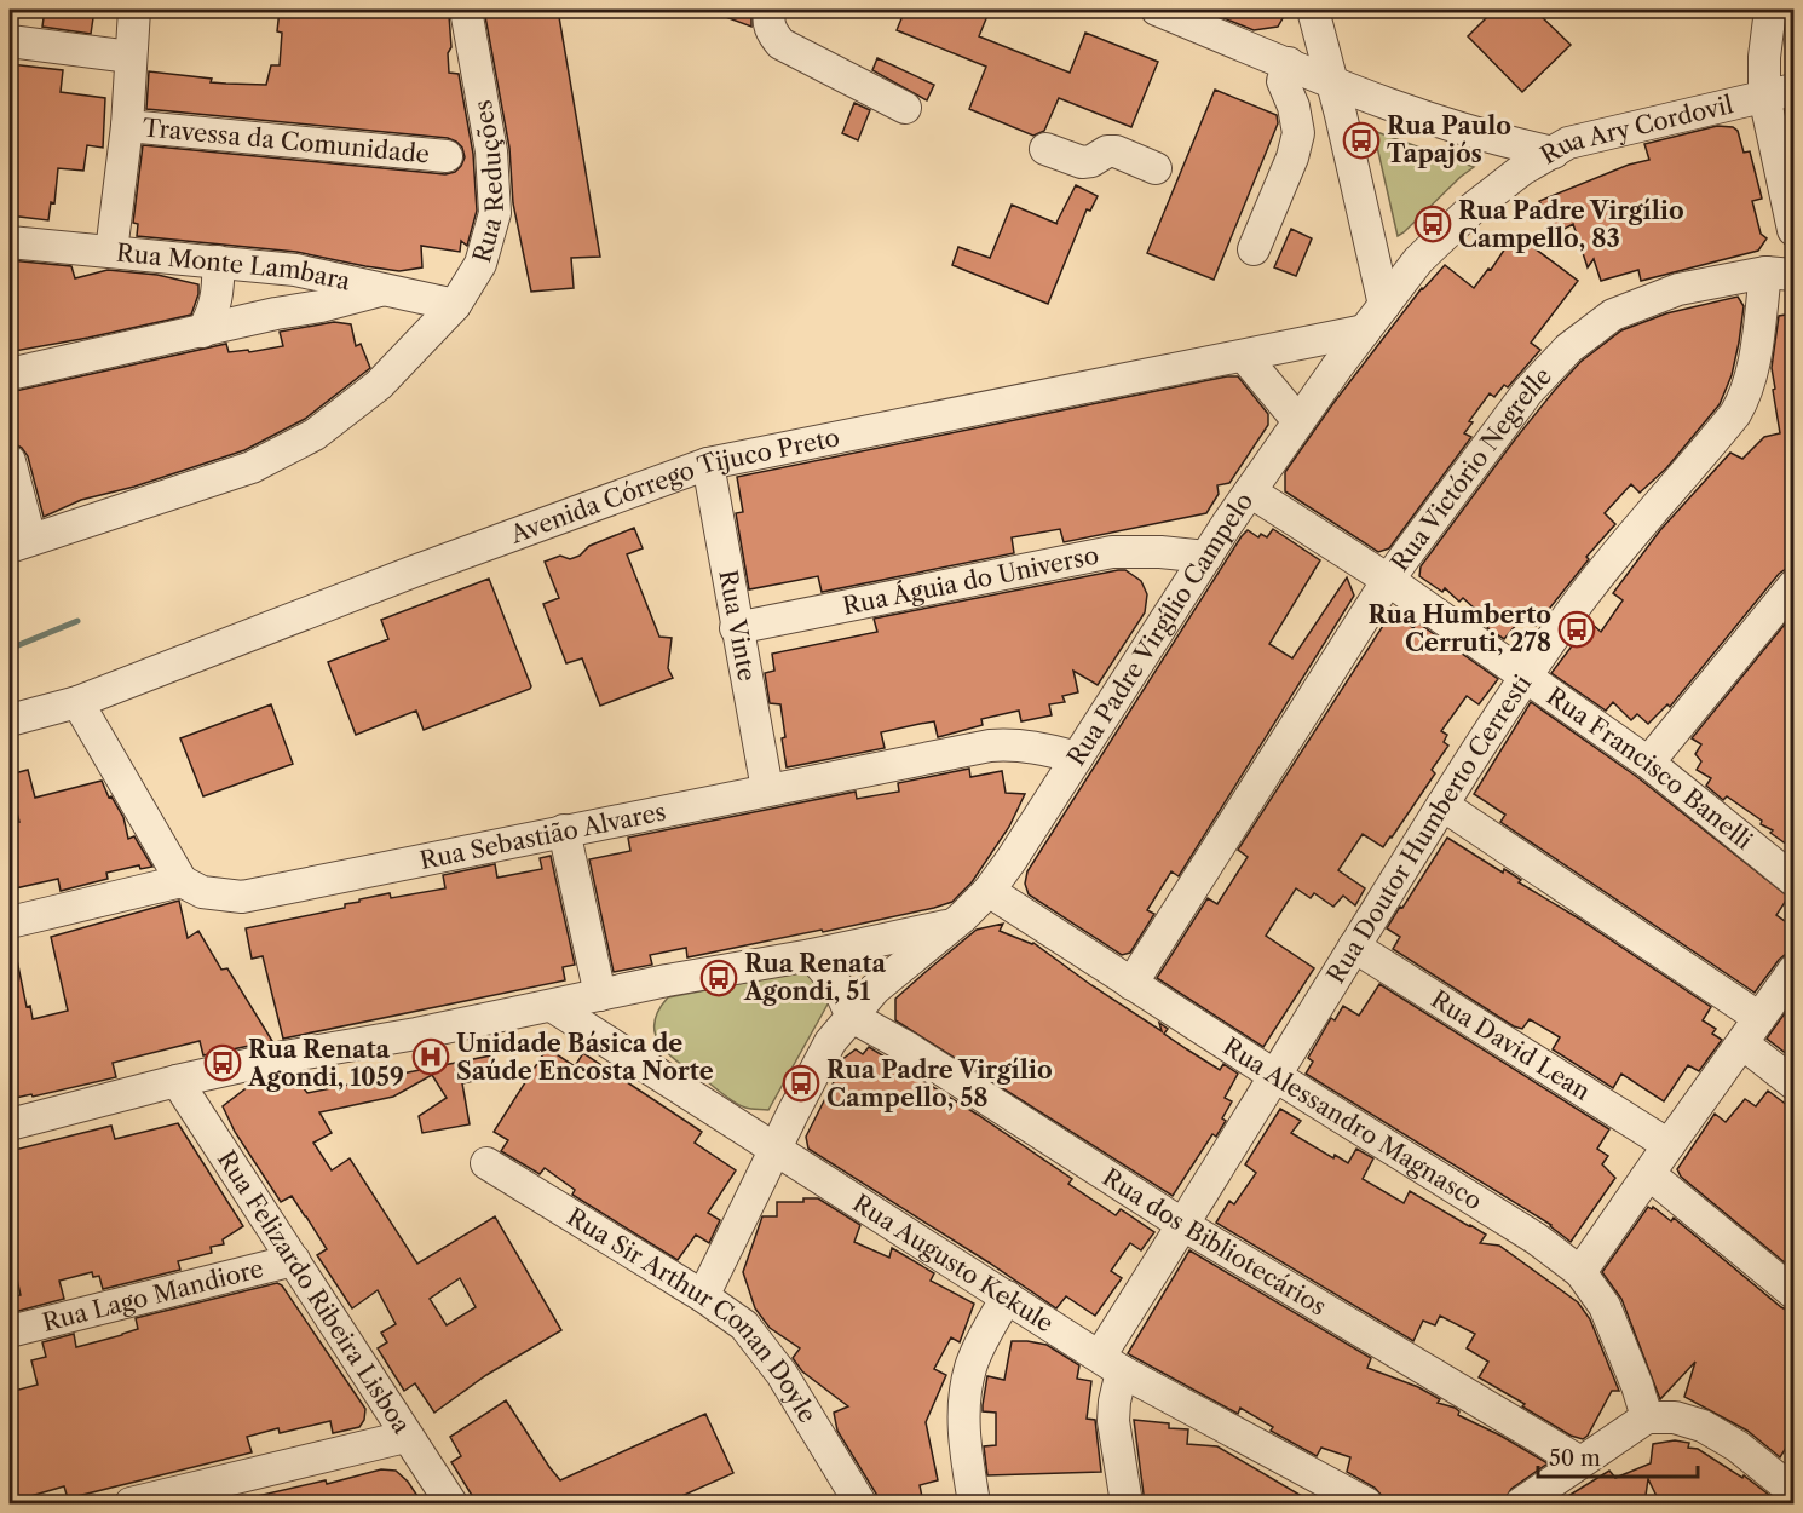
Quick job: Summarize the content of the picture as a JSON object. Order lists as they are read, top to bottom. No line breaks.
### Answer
{"streets":{"street":["Rua Ary Cordovil","Travessa da Comunidade","Rua Reduções","Rua Monte Lambara","Rua Victório Negrelle","Avenida Córrego Tijuco Preto","Rua Águia do Universo","Rua Vinte","Rua Padre Virgílio Campelo","Rua Francisco Banelli","Rua Doutor Humberto Cerresti","Rua Sebastião Alvares","Rua David Lean","Rua Alessandro Magnasco","Rua dos Bibliotecários","Rua Augusto Kekule","Rua Felizardo Ribeira Lisboa","Rua Lago Mandiore","Rua Sir Arthur Conan Doyle"]},"crossings":[["Rua Ary Cordovil","Avenida Córrego Tijuco Preto"],["Rua Ary Cordovil","Rua Padre Virgílio Campelo"],["Rua Reduções","Rua Monte Lambara"],["Rua Victório Negrelle","Rua Francisco Banelli"],["Rua Victório Negrelle","Rua Doutor Humberto Cerresti"],["Rua Victório Negrelle","Rua Alessandro Magnasco"],["Avenida Córrego Tijuco Preto","Rua Vinte"],["Avenida Córrego Tijuco Preto","Rua Padre Virgílio Campelo"],["Rua Águia do Universo","Rua Vinte"],["Rua Águia do Universo","Rua Padre Virgílio Campelo"],["Rua Vinte","Rua Sebastião Alvares"],["Rua Padre Virgílio Campelo","Rua Francisco Banelli"],["Rua Padre Virgílio Campelo","Rua Sebastião Alvares"],["Rua Padre Virgílio Campelo","Rua Alessandro Magnasco"],["Rua Padre Virgílio Campelo","Rua dos Bibliotecários"],["Rua Padre Virgílio Campelo","Rua Augusto Kekule"],["Rua Padre Virgílio Campelo","Rua Sir Arthur Conan Doyle"],["Rua Francisco Banelli","Rua Doutor Humberto Cerresti"],["Rua Doutor Humberto Cerresti","Rua David Lean"],["Rua Doutor Humberto Cerresti","Rua Alessandro Magnasco"],["Rua Doutor Humberto Cerresti","Rua dos Bibliotecários"],["Rua Doutor Humberto Cerresti","Rua Augusto Kekule"],["Rua Felizardo Ribeira Lisboa","Rua Lago Mandiore"]],"places":{"bus stop":["Rua Paulo Tapajós","Rua Padre Virgílio Campello, 83","Rua Humberto Cerruti, 278","Rua Renata Agondi, 51","Rua Renata Agondi, 1059","Rua Padre Virgílio Campello, 58"],"hospital":["Unidade Básica de Saúde Encosta Norte"]},"scale_bar":"50 m"}
